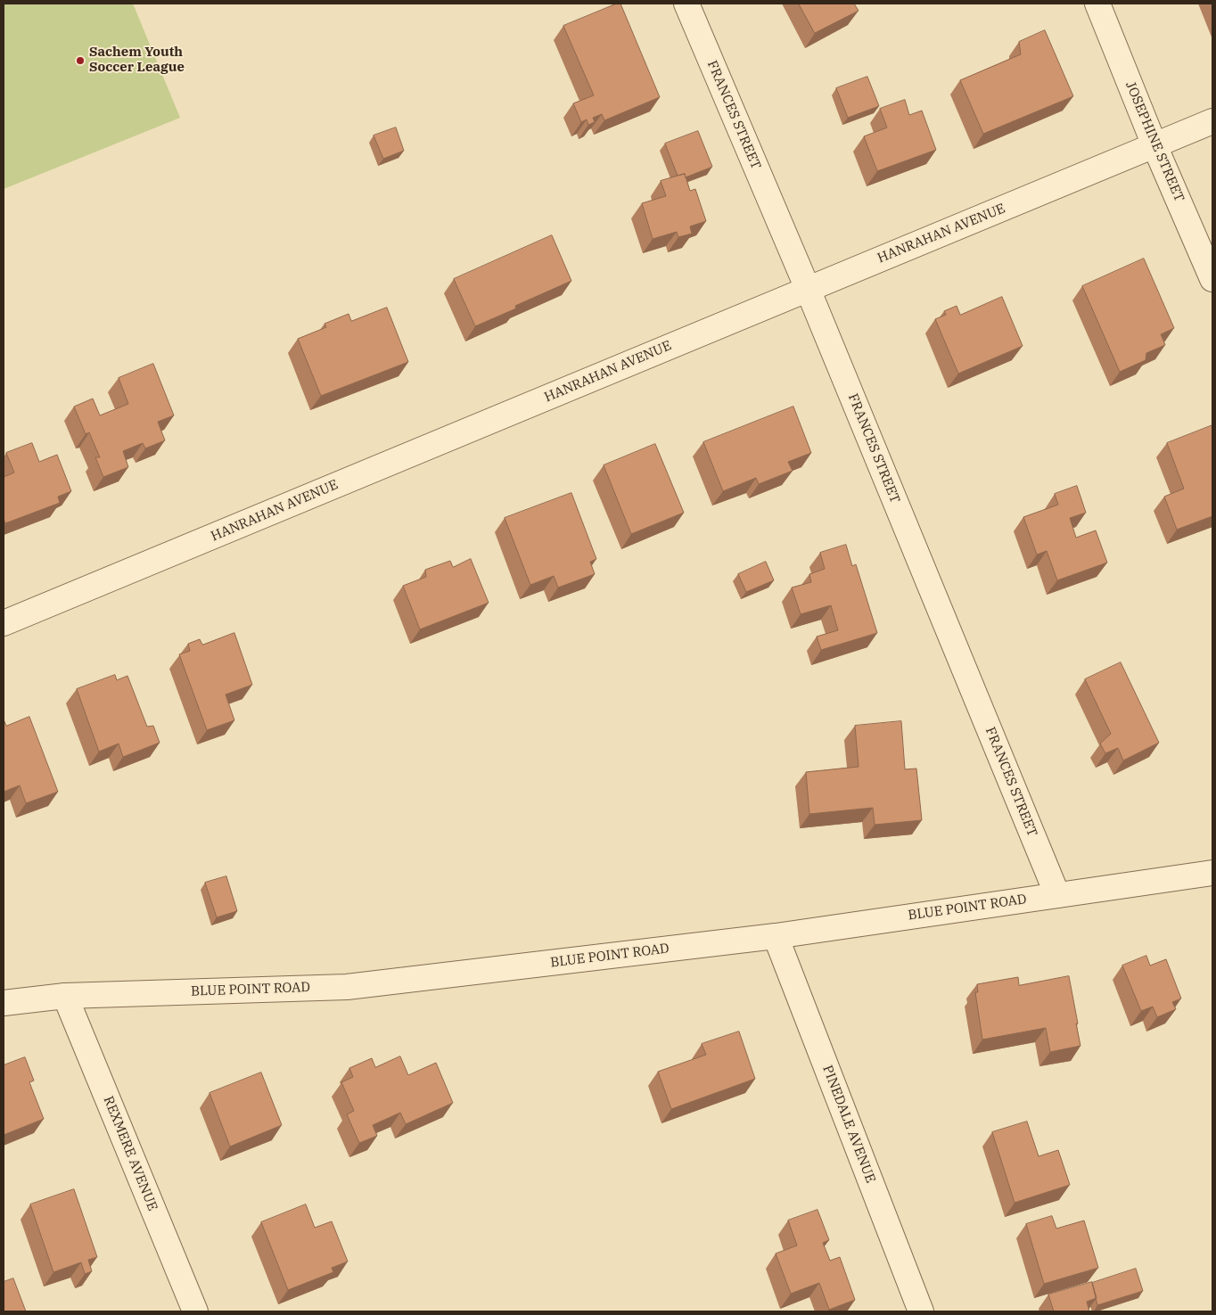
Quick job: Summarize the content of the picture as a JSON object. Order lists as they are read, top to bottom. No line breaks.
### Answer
{"streets":{"street":["FRANCES STREET","JOSEPHINE STREET","HANRAHAN AVENUE","BLUE POINT ROAD","PINEDALE AVENUE","REXMERE AVENUE"]},"crossings":[["FRANCES STREET","HANRAHAN AVENUE"],["FRANCES STREET","BLUE POINT ROAD"],["JOSEPHINE STREET","HANRAHAN AVENUE"],["BLUE POINT ROAD","PINEDALE AVENUE"],["BLUE POINT ROAD","REXMERE AVENUE"]],"places":["Sachem Youth Soccer League"]}
